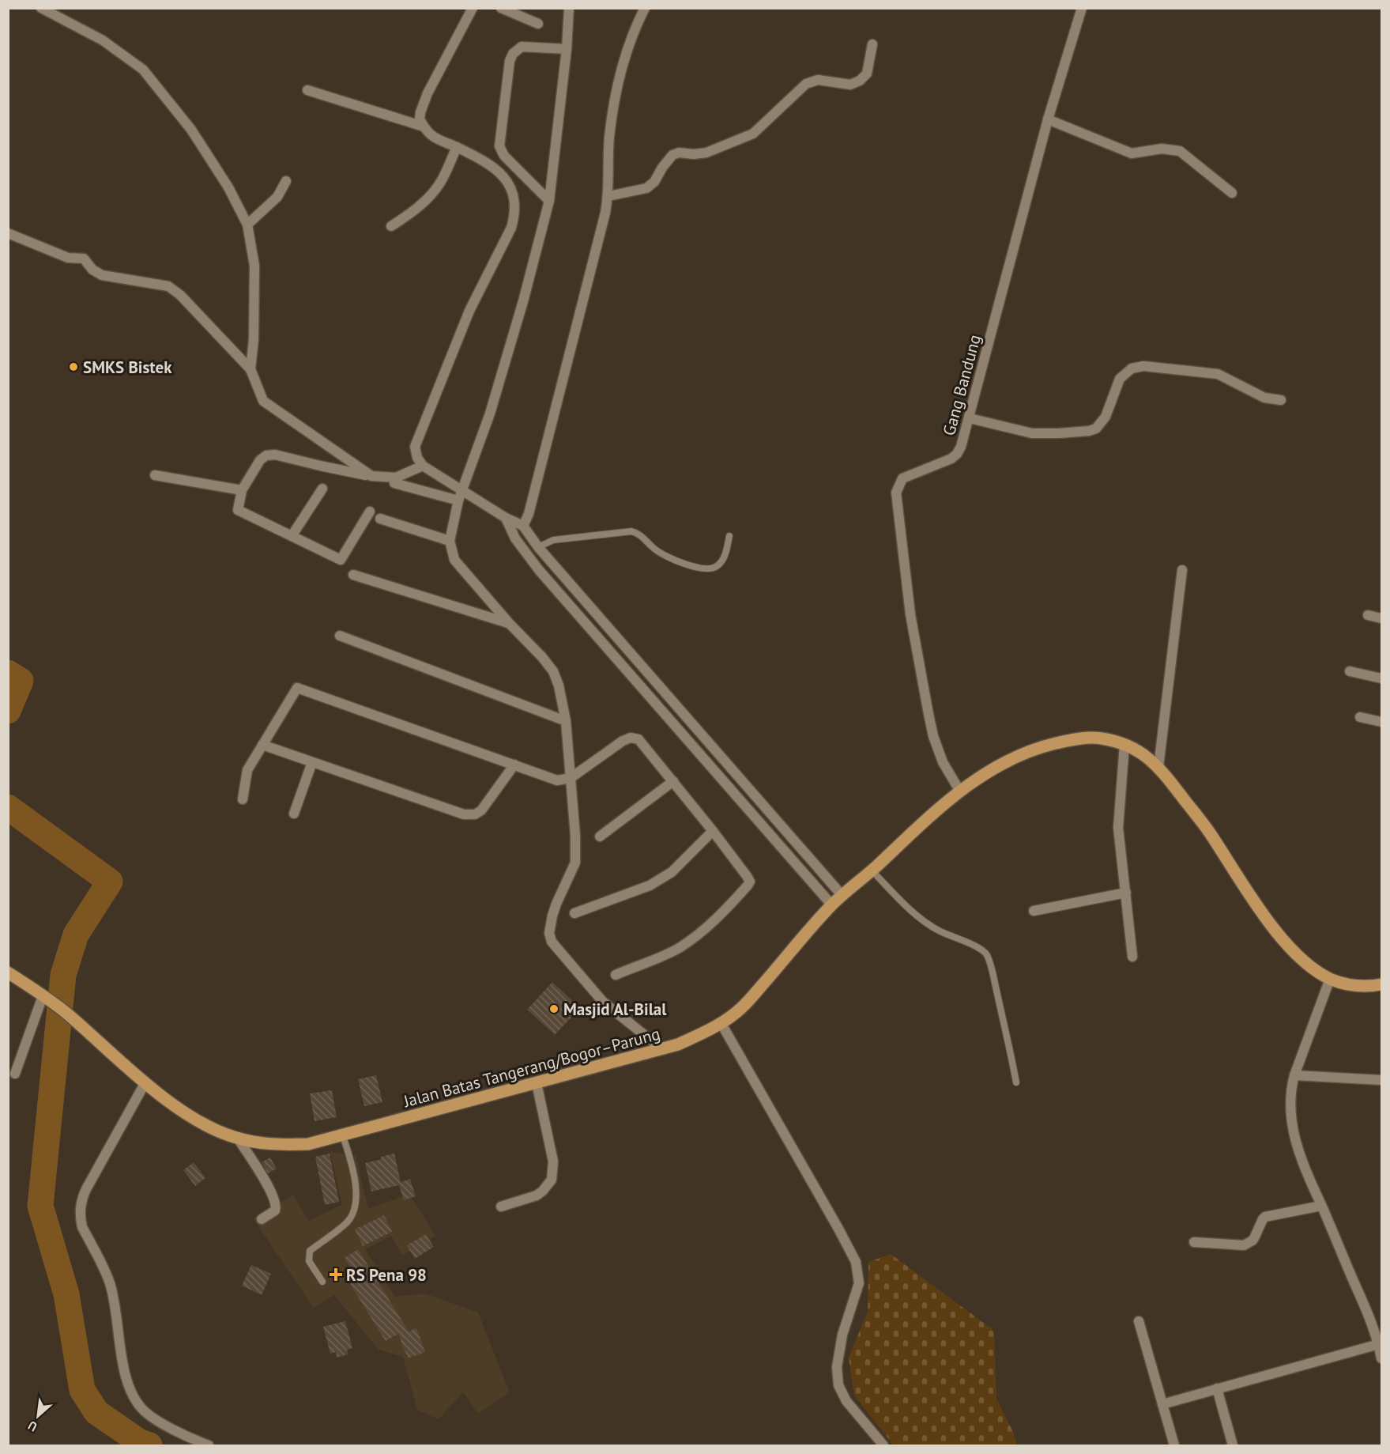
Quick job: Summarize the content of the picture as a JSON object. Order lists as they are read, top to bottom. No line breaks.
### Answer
{"streets":{"main road":["Jalan Batas Tangerang/Bogor–Parung"],"street":["Gang Bandung"]},"crossings":[["Gang Bandung","Jalan Batas Tangerang/Bogor–Parung"]],"places":{"other":["SMKS Bistek","Masjid Al-Bilal"],"health":["RS Pena 98"]},"north":"bottom left"}
